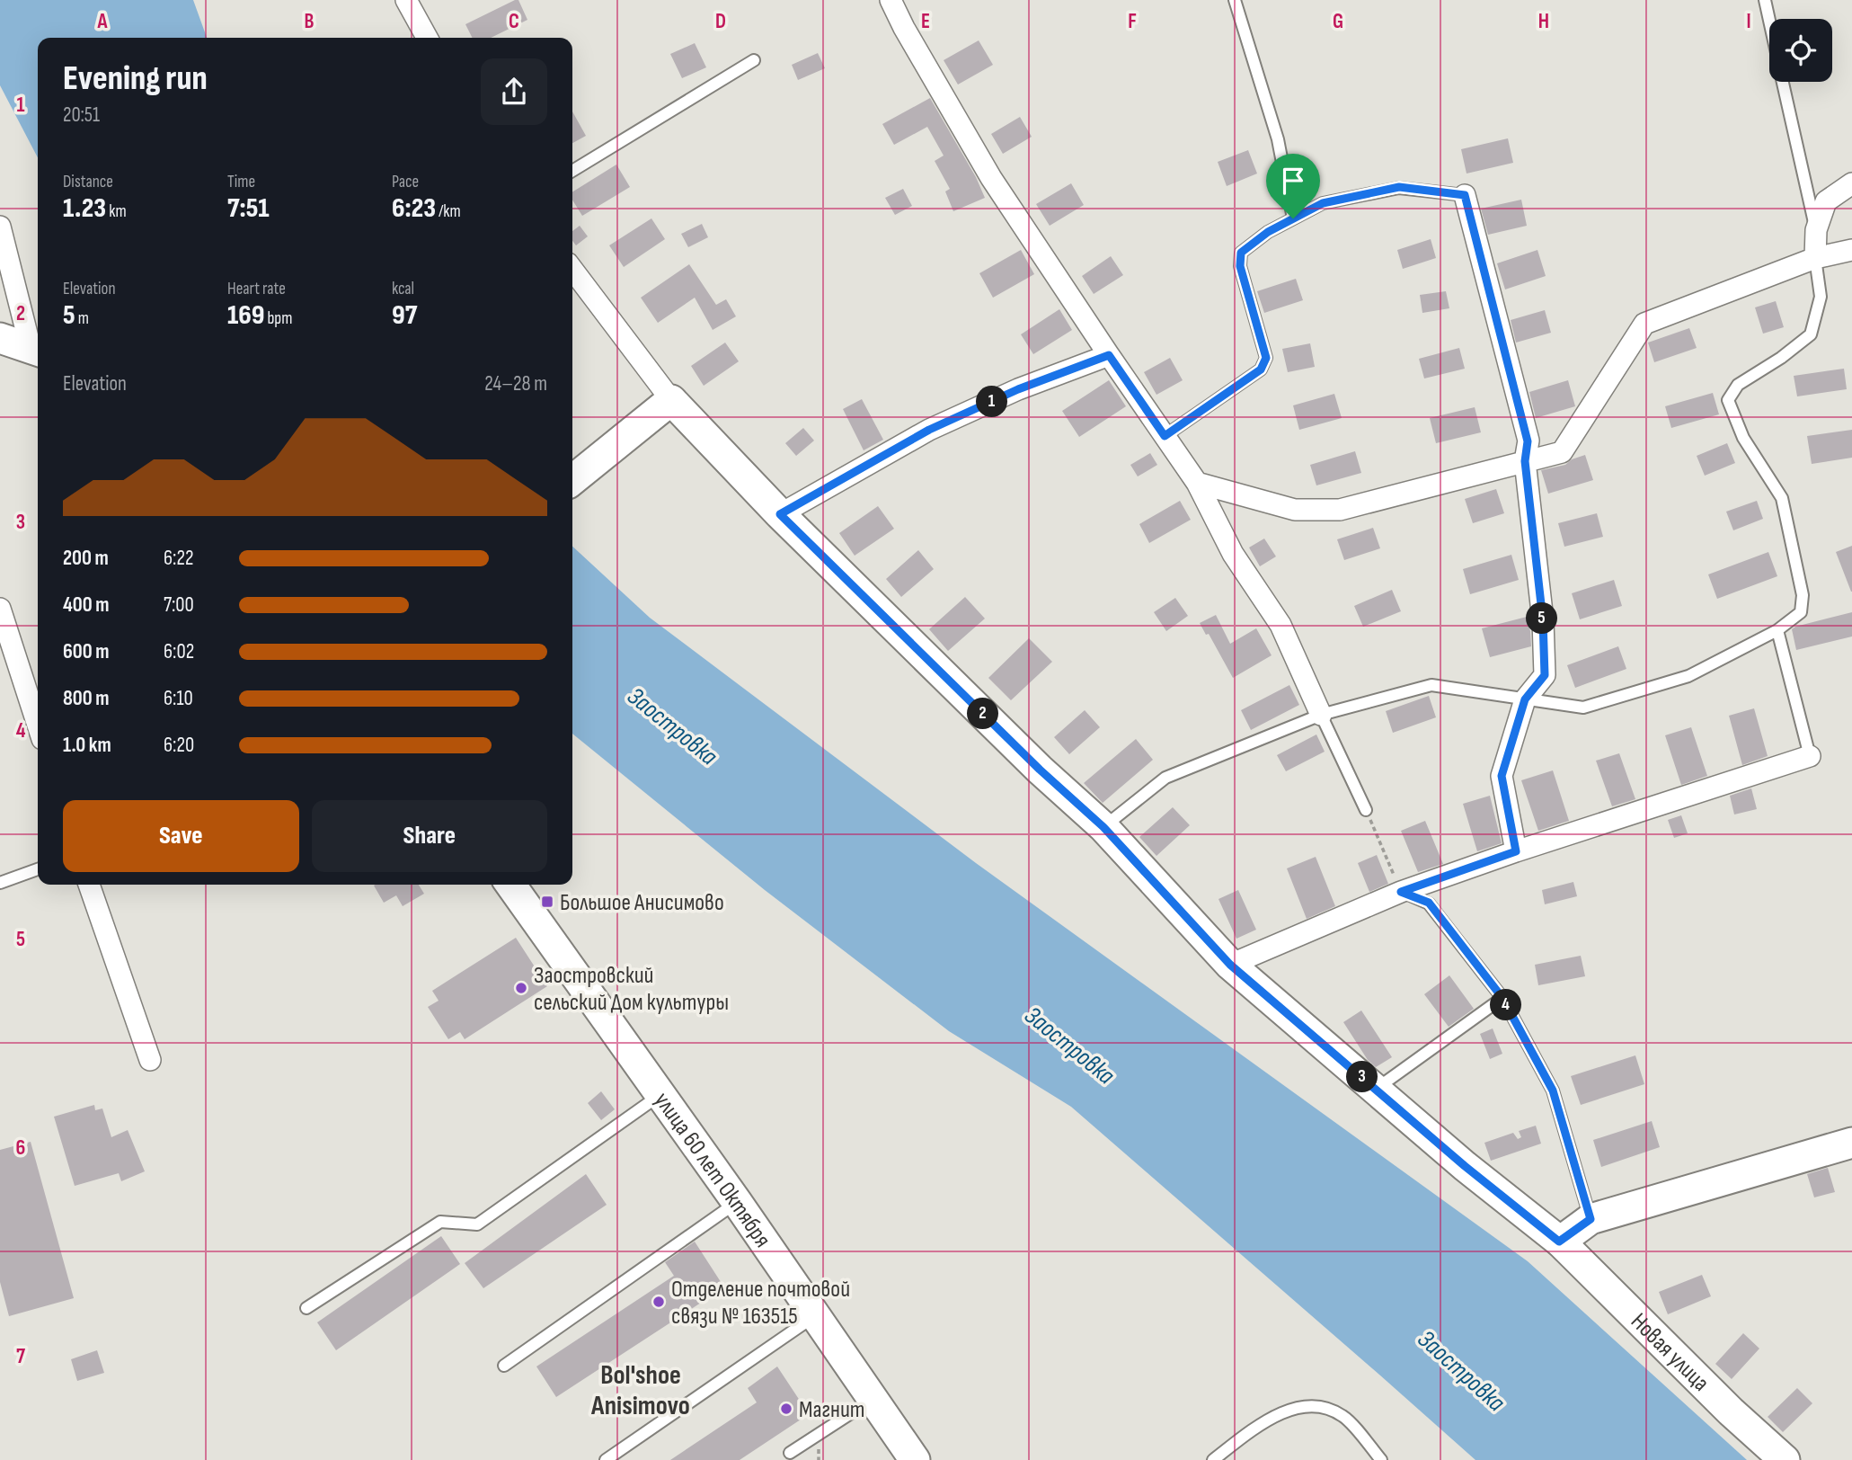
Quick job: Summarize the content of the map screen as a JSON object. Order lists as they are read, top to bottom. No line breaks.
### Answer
{"streets":{"street":["улица 60 лет Октября","Новая улица"]},"districts":["Bol'shoe Anisimovo"],"water":["Заостровка"],"places":{"transit":["Большое Анисимово"],"other":["Заостровский сельский Дом культуры","Отделение почтовой связи № 163515","Магнит"]},"page":{"heading":["Evening run","20:51"],"stats":[["Distance","1.23 km"],["Time","7:51"],["Pace","6:23 /km"],["Elevation","5 m"],["Heart rate","169 bpm"],["kcal","97"]],"chart":["Elevation","24–28 m"],"pins":["1","5","2","4","3"],"list":[{"name":"200 m","note":"6:22"},{"name":"400 m","note":"7:00"},{"name":"600 m","note":"6:02"},{"name":"800 m","note":"6:10"},{"name":"1.0 km","note":"6:20"}],"buttons":["Save","Share"]},"grid":{"columns":["A","B","C","D","E","F","G","H","I"],"rows":["1","2","3","4","5","6","7"]}}
